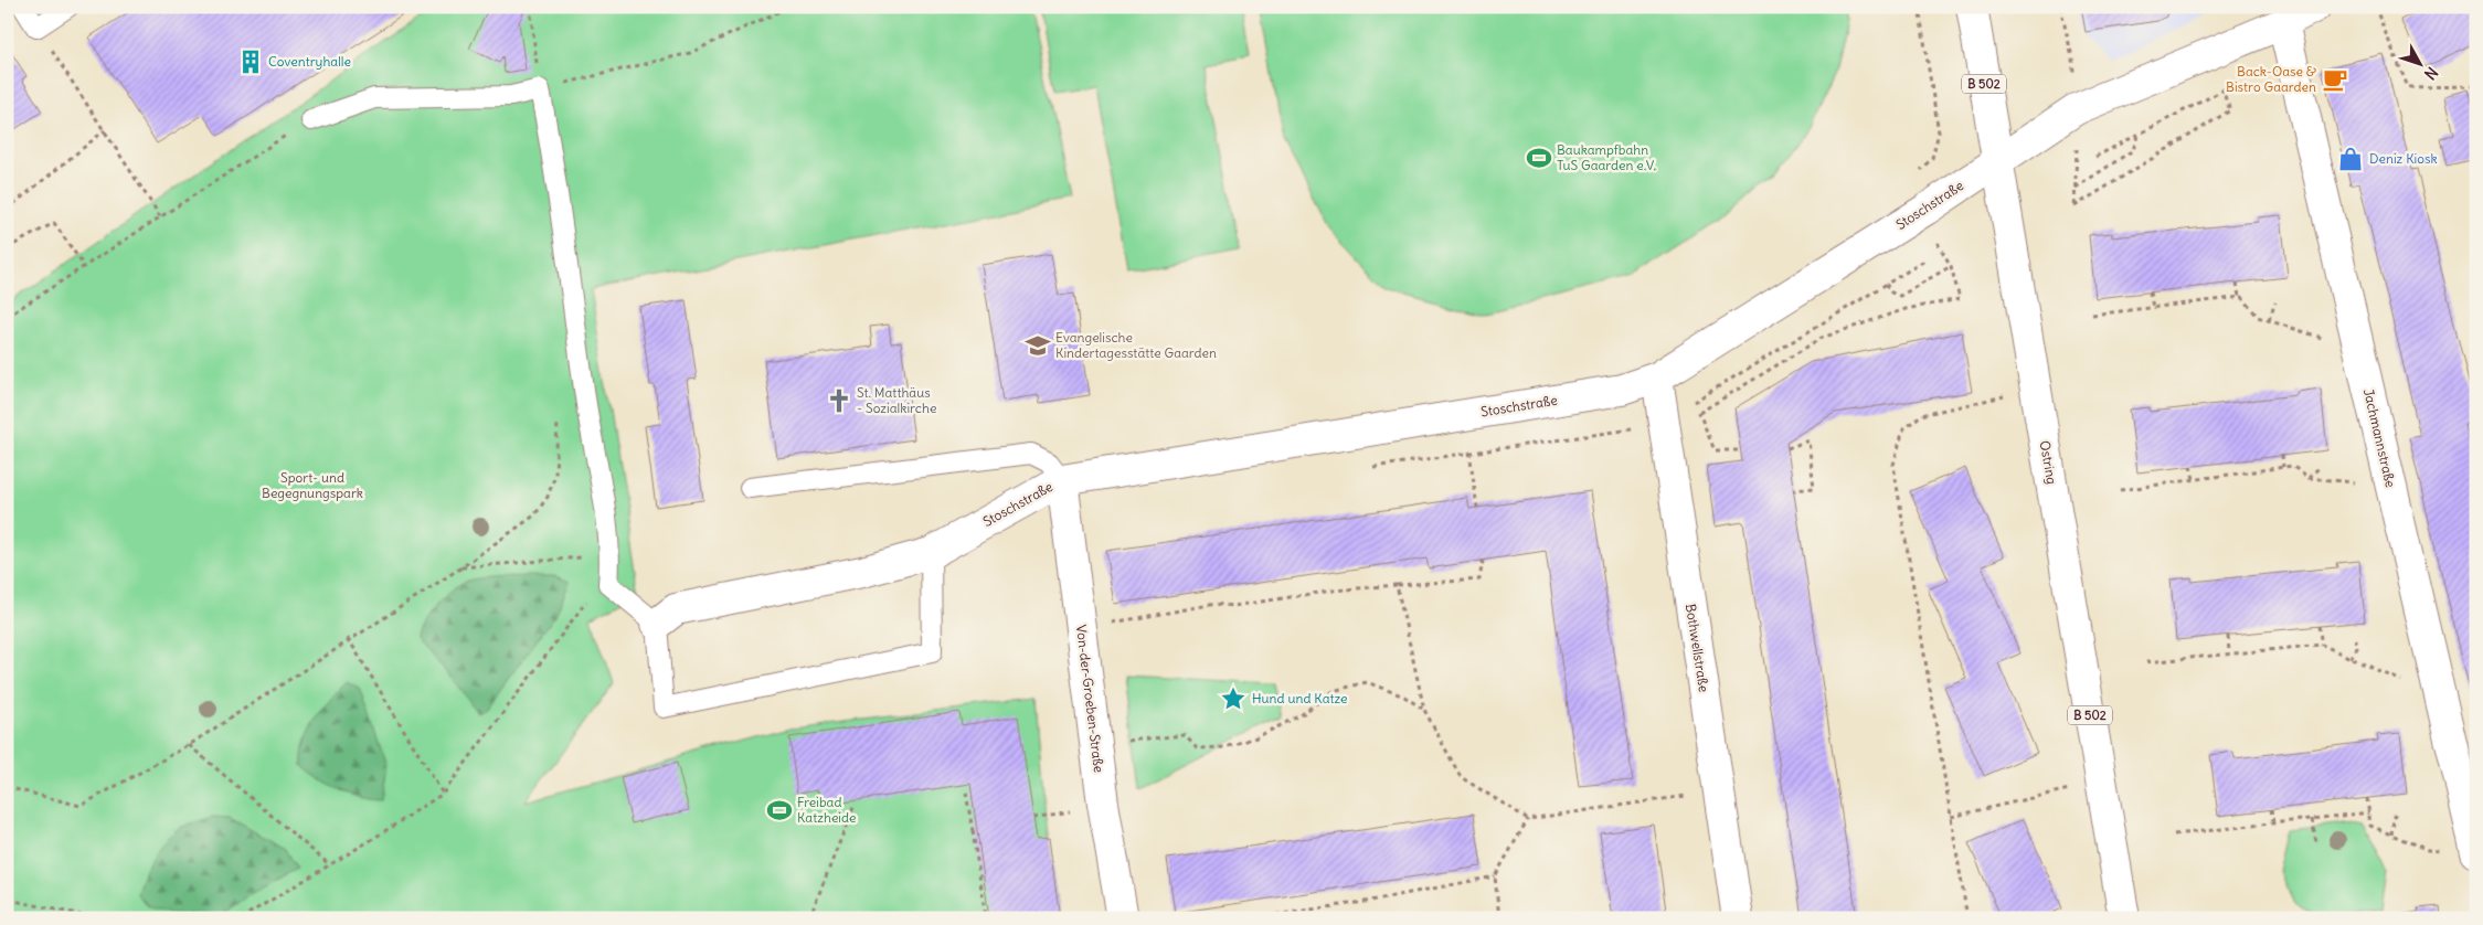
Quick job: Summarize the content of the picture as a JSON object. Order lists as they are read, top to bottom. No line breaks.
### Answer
{"streets":{"street":["B 502","Stoschstraße","Jachmannstraße","Ostring","Bothwellstraße","Von-der-Groeben-Straße"]},"crossings":[["Stoschstraße","Jachmannstraße"],["Stoschstraße","Ostring"],["Stoschstraße","Bothwellstraße"],["Stoschstraße","Von-der-Groeben-Straße"]],"parks":["Sport- und Begegnungspark"],"places":{"building":["Coventryhalle"],"cafe":["Back-Oase & Bistro Gaarden"],"sports":["Baukampfbahn TuS Gaarden e.V.","Freibad Katzheide"],"shop":["Deniz Kiosk"],"school or university":["Evangelische Kindertagesstätte Gaarden"],"church":["St. Matthäus - Sozialkirche"],"place":["Hund und Katze"]},"north":"bottom right"}
